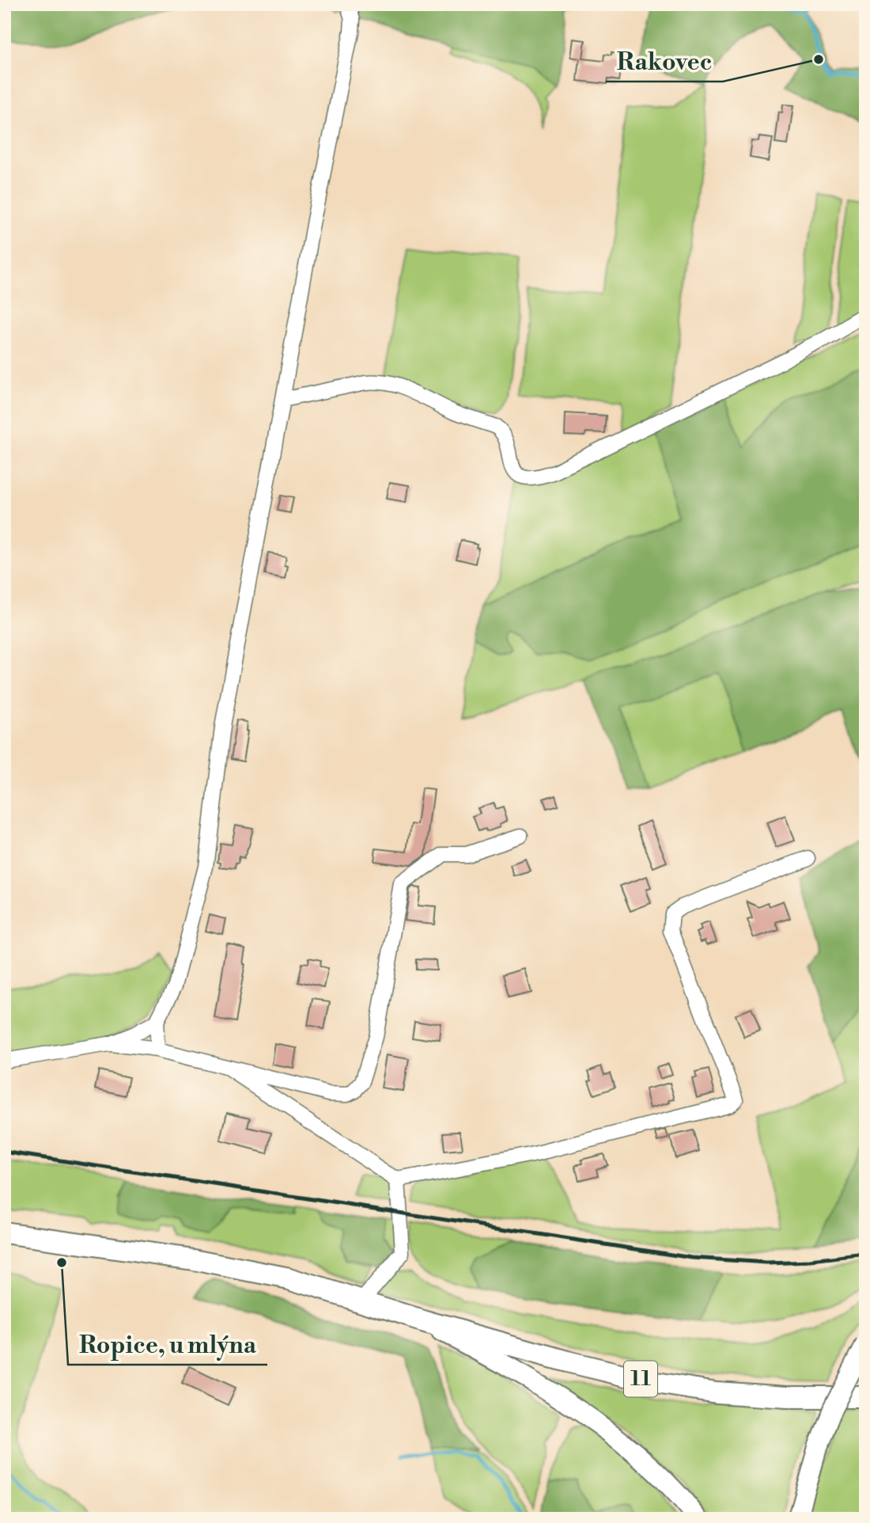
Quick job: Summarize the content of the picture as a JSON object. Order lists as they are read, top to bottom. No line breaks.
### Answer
{"streets":{"main road":["11"]},"places":["Rakovec","Ropice, u mlýna"]}
